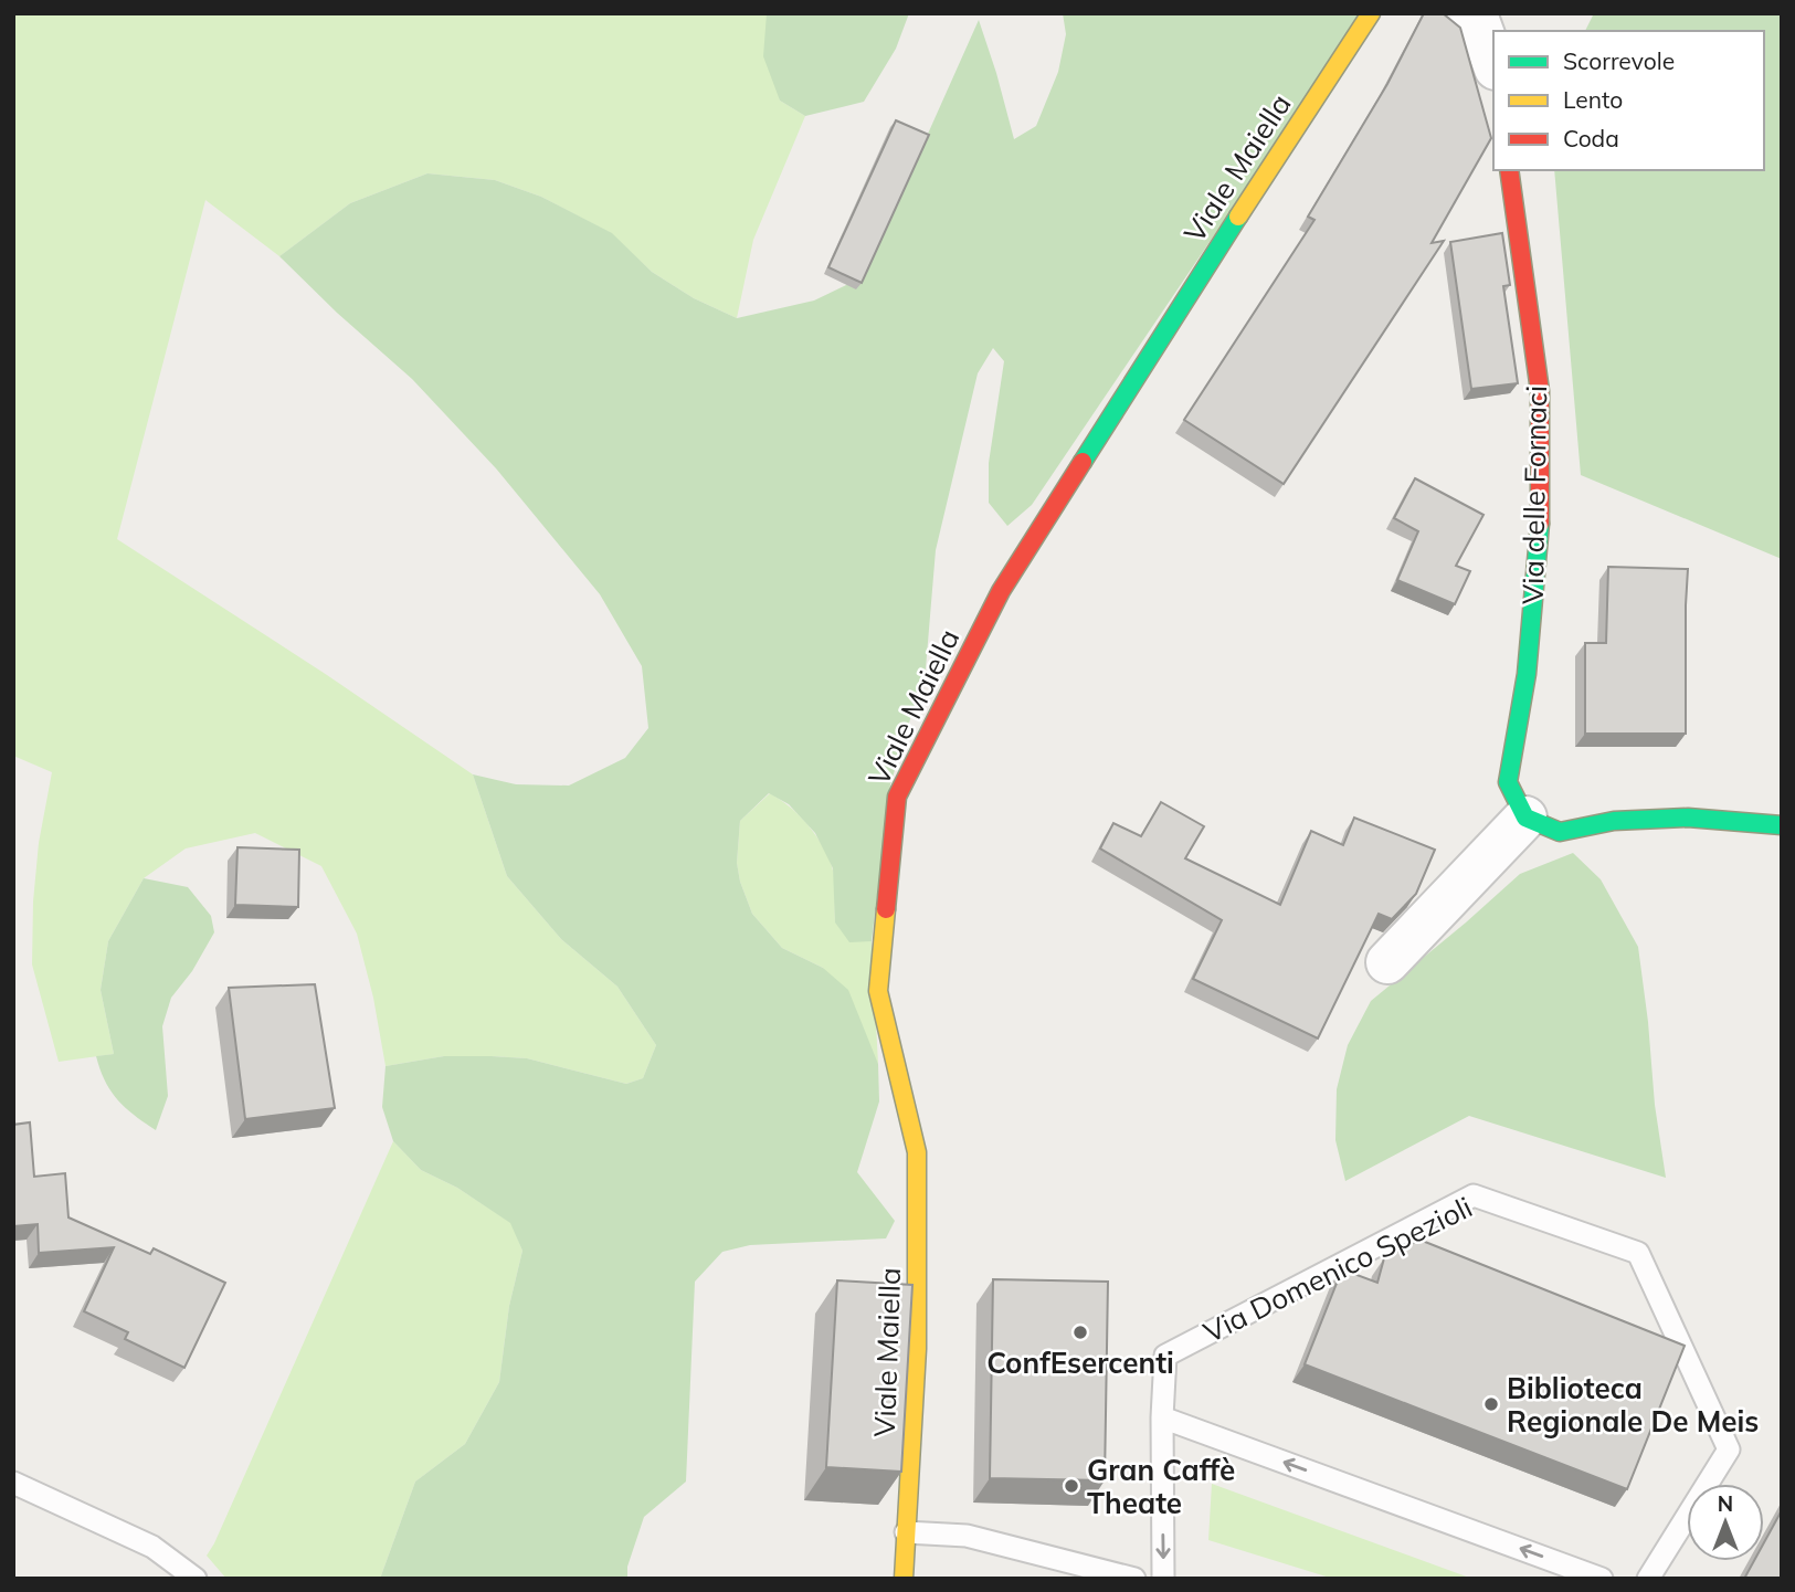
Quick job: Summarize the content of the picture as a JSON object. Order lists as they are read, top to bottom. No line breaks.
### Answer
{"streets":{"main road":["Viale Maiella","Via delle Fornaci"],"lane":["Via Domenico Spezioli"]},"places":["ConfEsercenti","Biblioteca Regionale De Meis","Gran Caffè Theate"],"legend":["Scorrevole","Lento","Coda"],"north":"top"}
